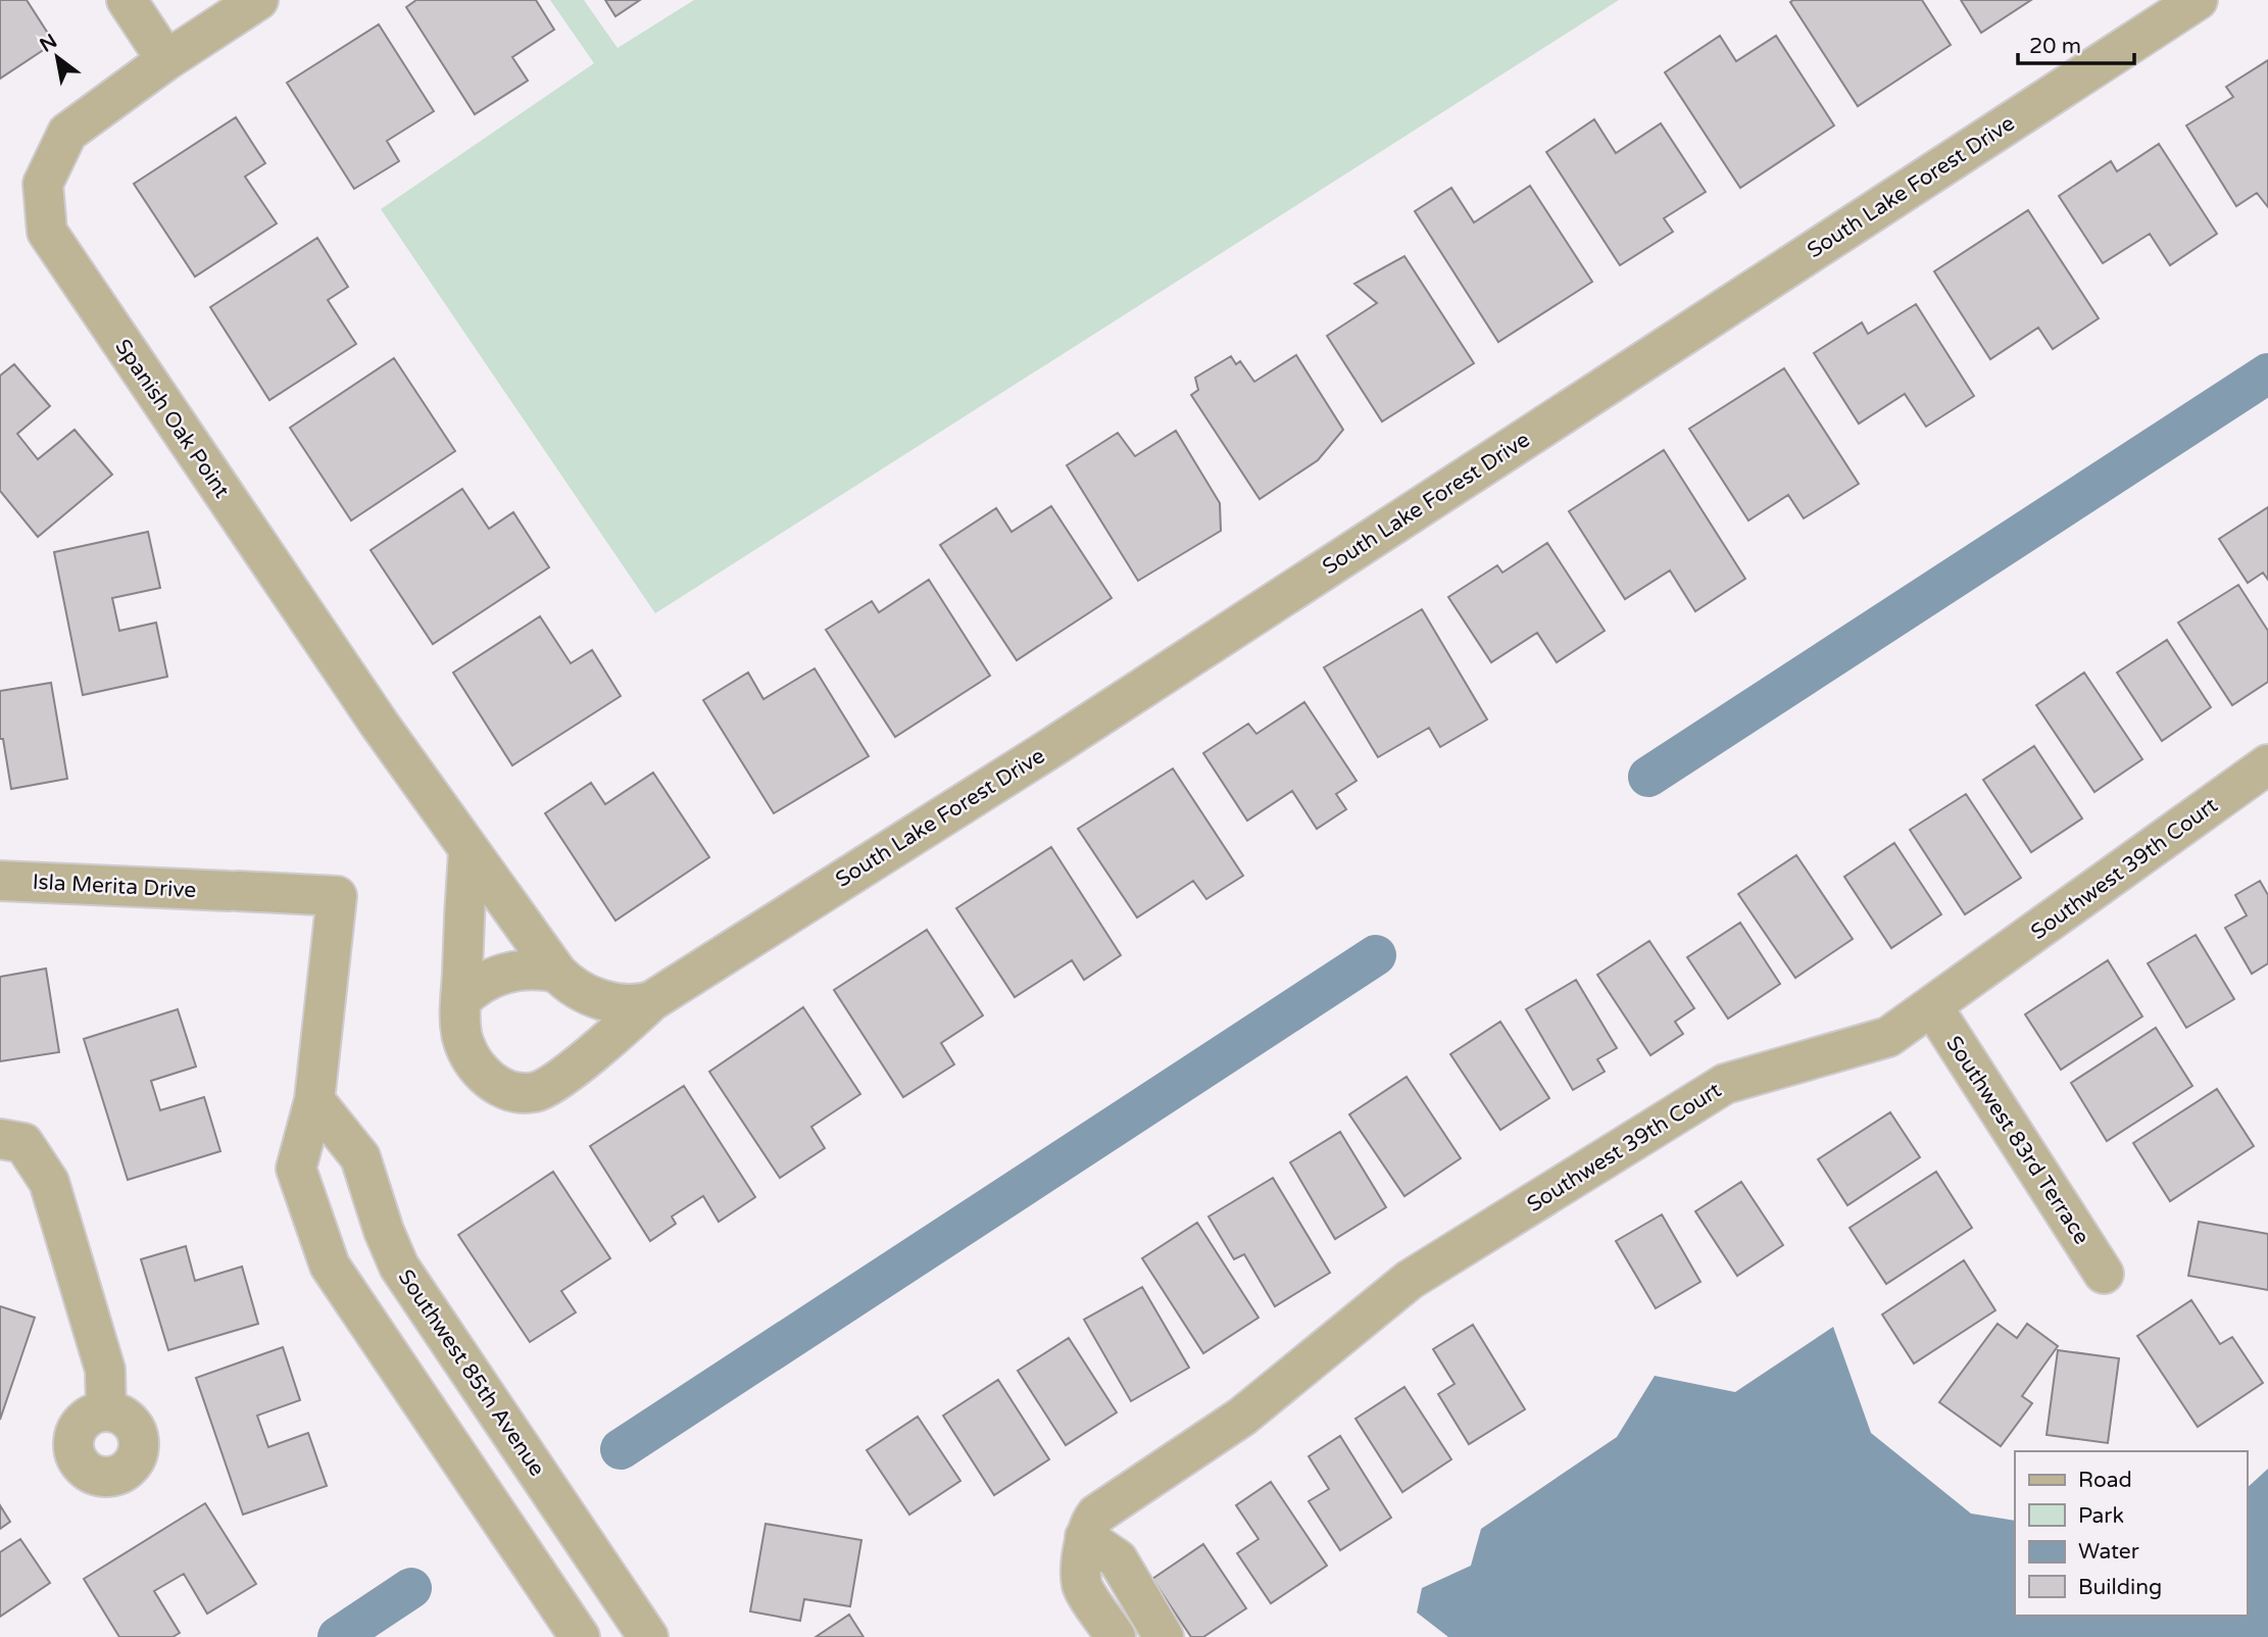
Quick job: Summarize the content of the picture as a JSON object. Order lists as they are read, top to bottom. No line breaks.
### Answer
{"streets":{"street":["South Lake Forest Drive","Spanish Oak Point","Southwest 39th Court","Isla Merita Drive","Southwest 83rd Terrace","Southwest 85th Avenue"]},"crossings":[["South Lake Forest Drive","Spanish Oak Point"],["Southwest 39th Court","Southwest 83rd Terrace"],["Isla Merita Drive","Southwest 85th Avenue"]],"legend":["Road","Park","Water","Building"],"scale_bar":"20 m","north":"top left"}
